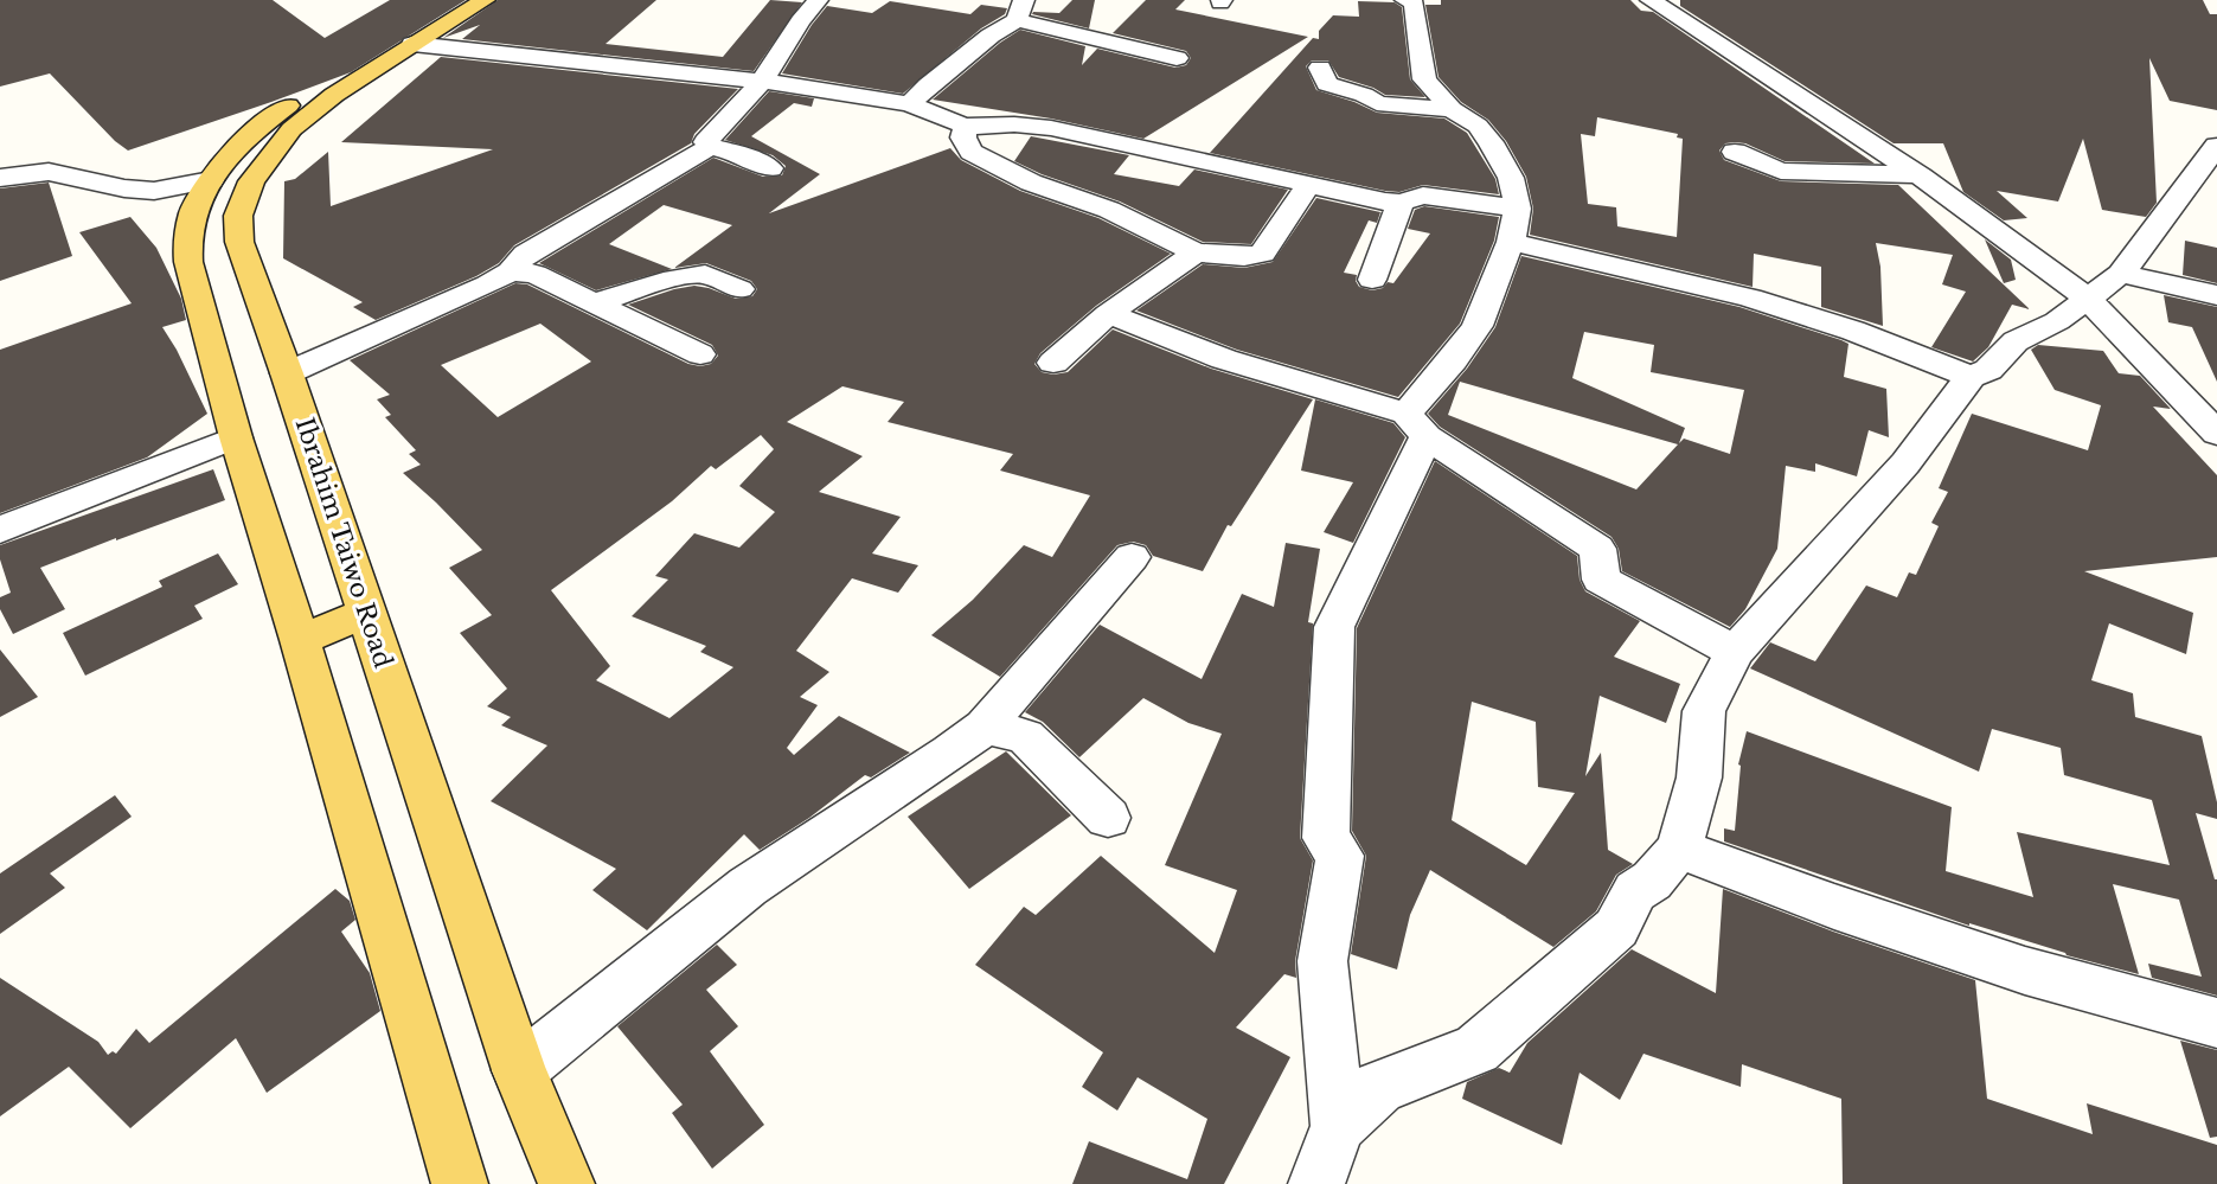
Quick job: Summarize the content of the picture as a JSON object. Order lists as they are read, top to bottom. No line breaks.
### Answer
{"streets":{"main road":["Ibrahim Taiwo Road"]}}
